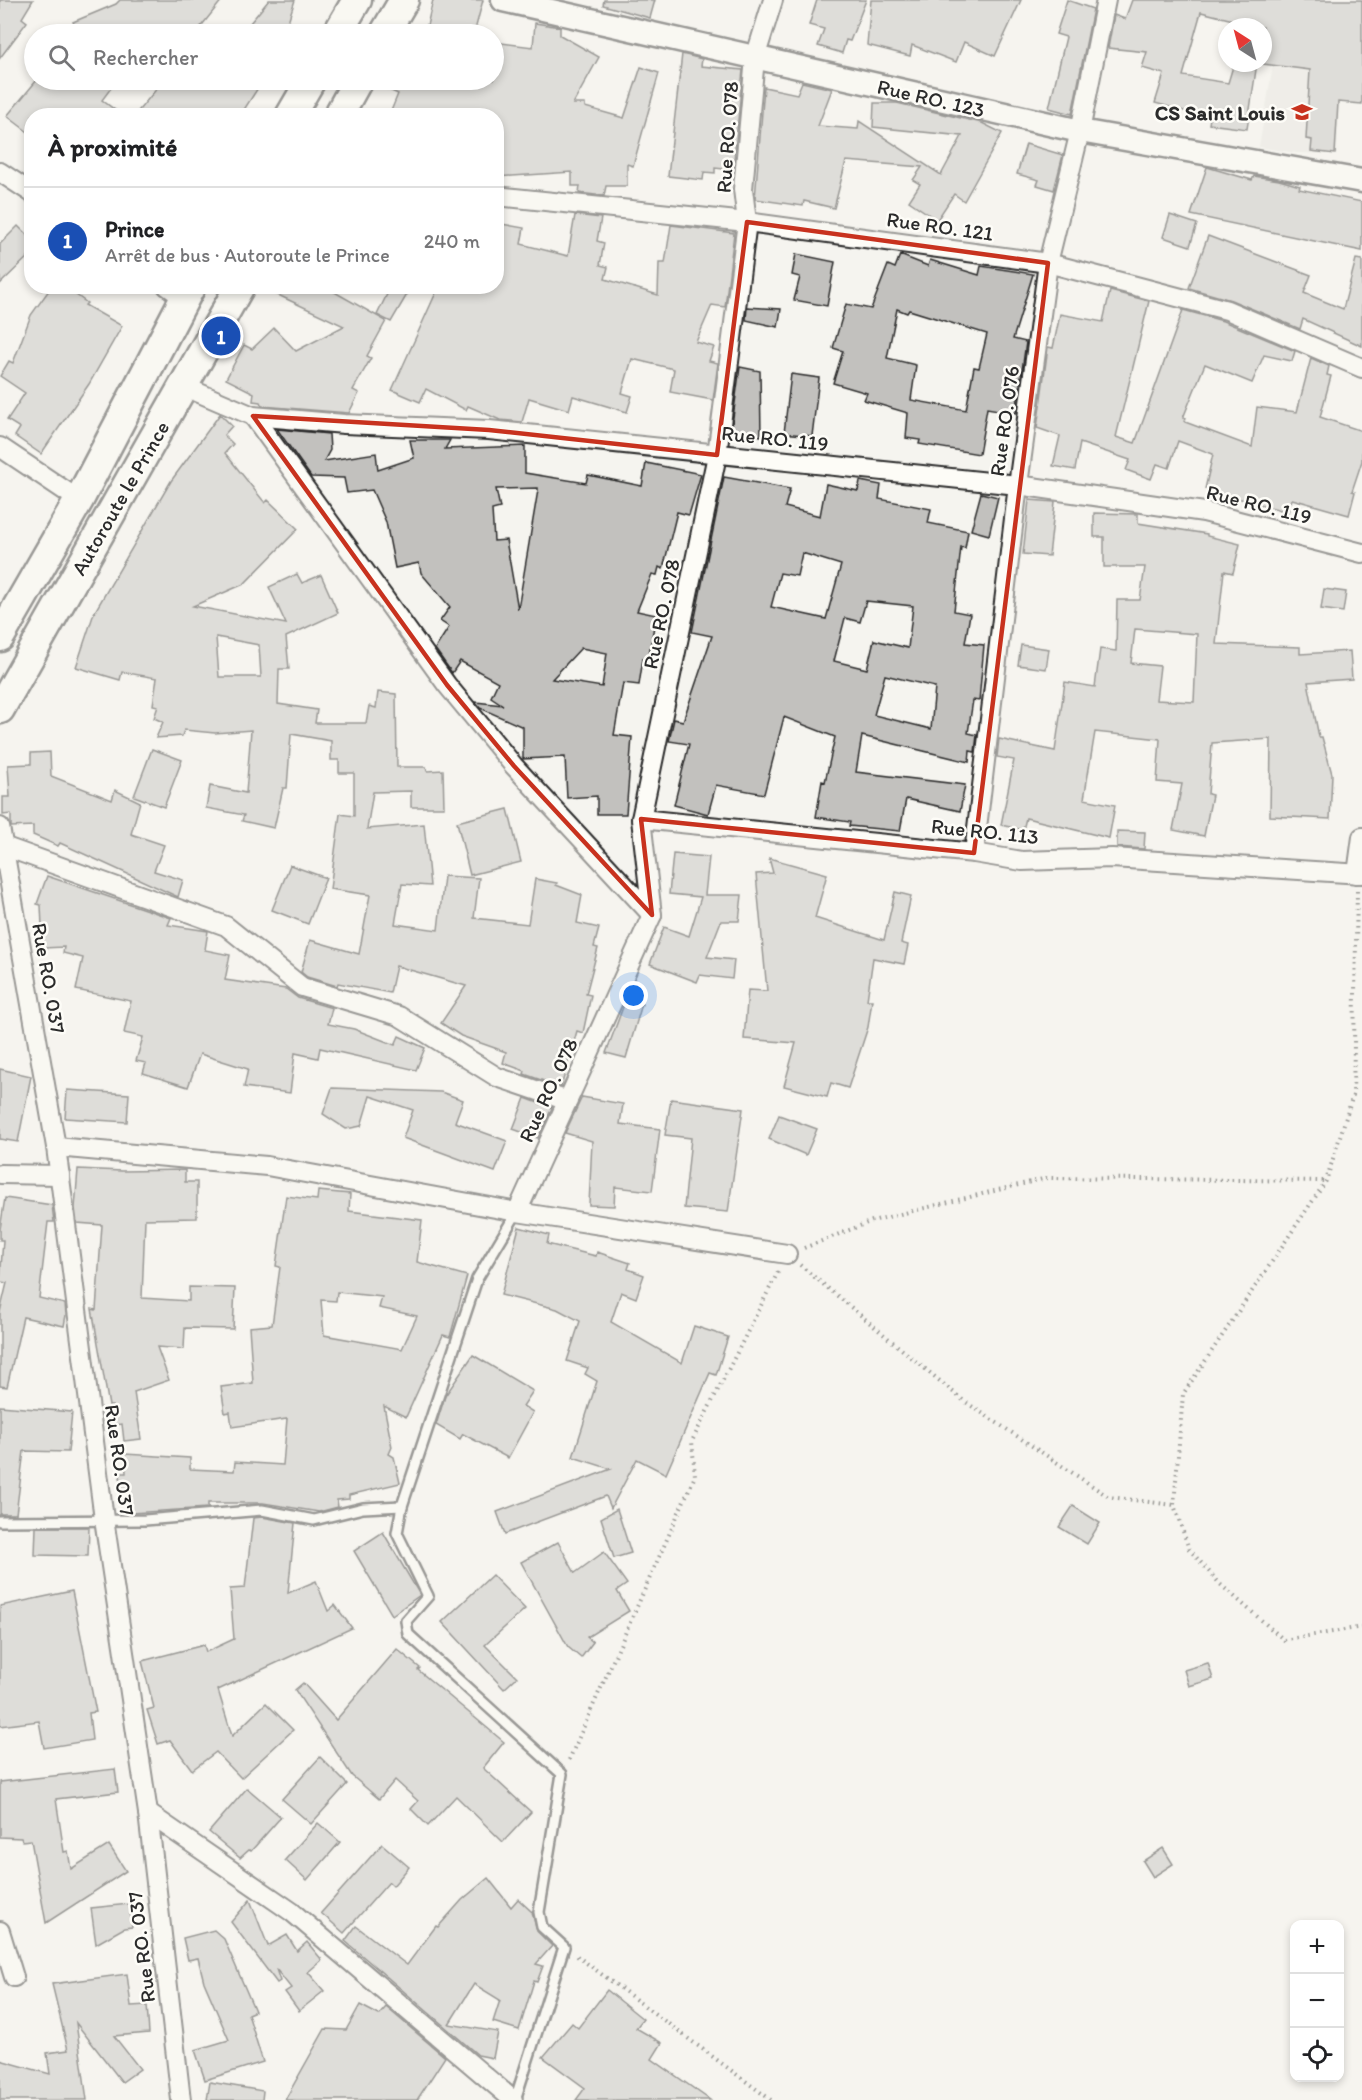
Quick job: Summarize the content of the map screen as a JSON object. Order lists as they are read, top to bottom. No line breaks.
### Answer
{"streets":{"main road":["Autoroute le Prince"],"street":["Rue RO. 123","Rue RO. 078","Rue RO. 121","Rue RO. 076","Rue RO. 119","Rue RO. 113","Rue RO. 037"]},"crossings":[["Rue RO. 123","Rue RO. 078"],["Rue RO. 123","Rue RO. 076"],["Rue RO. 078","Rue RO. 121"],["Rue RO. 078","Rue RO. 119"],["Rue RO. 078","Rue RO. 113"],["Rue RO. 121","Rue RO. 076"],["Rue RO. 076","Rue RO. 119"],["Rue RO. 076","Rue RO. 113"],["Rue RO. 119","Autoroute le Prince"]],"places":{"school or university":["CS Saint Louis"]},"north":"top left","page":{"search":"Rechercher","heading":"À proximité","list":[{"mark":"1","name":"Prince","note":"Arrêt de bus · Autoroute le Prince","value":"240 m"}],"pins":"1","map_buttons":["+","−"]}}
